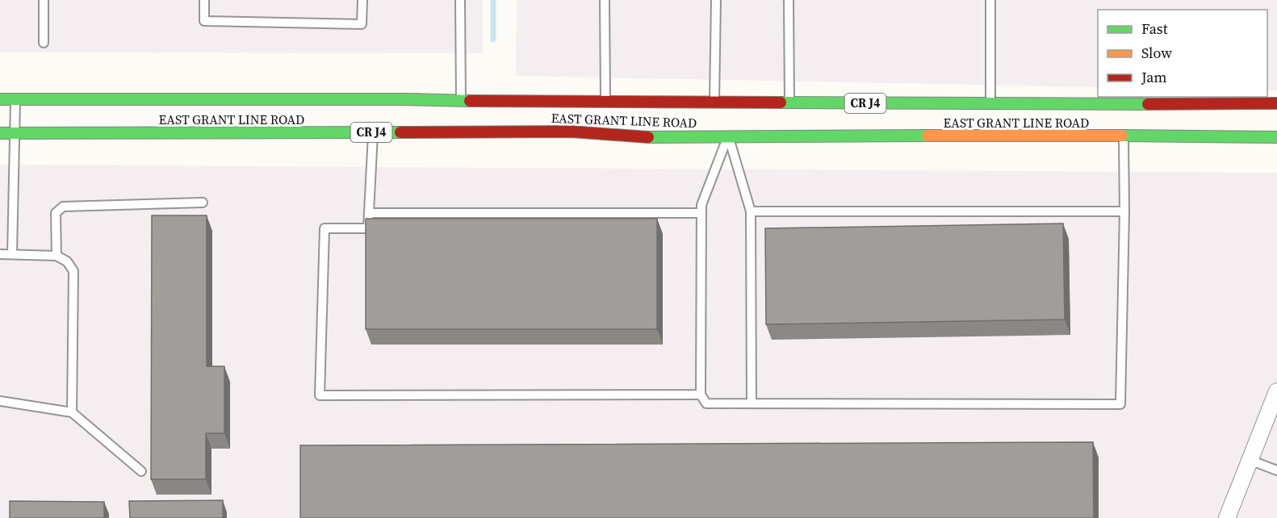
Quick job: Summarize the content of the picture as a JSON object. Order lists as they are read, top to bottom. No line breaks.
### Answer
{"streets":{"main road":["CR J4","EAST GRANT LINE ROAD"]},"legend":["Fast","Slow","Jam"]}
